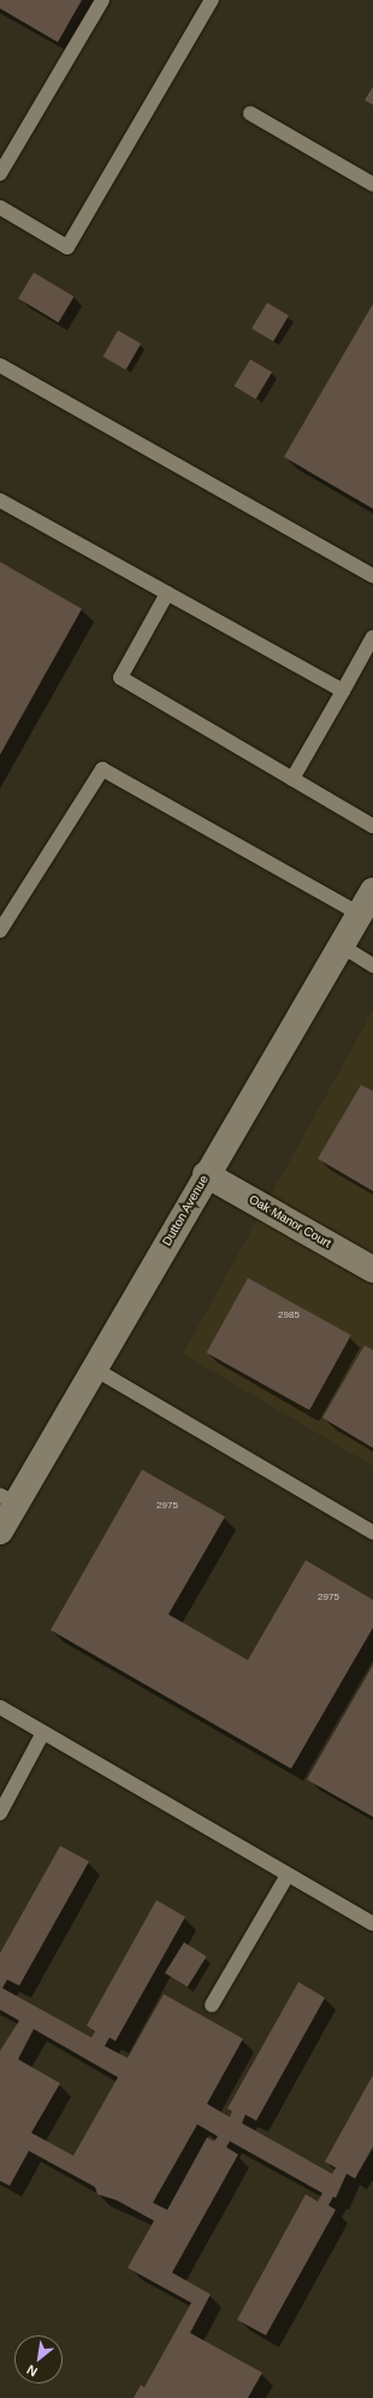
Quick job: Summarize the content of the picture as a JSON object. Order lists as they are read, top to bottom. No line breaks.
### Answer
{"streets":{"street":["Dutton Avenue","Oak Manor Court"]},"crossings":[["Dutton Avenue","Oak Manor Court"]],"house_numbers":["2985","2975","2975"],"north":"bottom left"}
